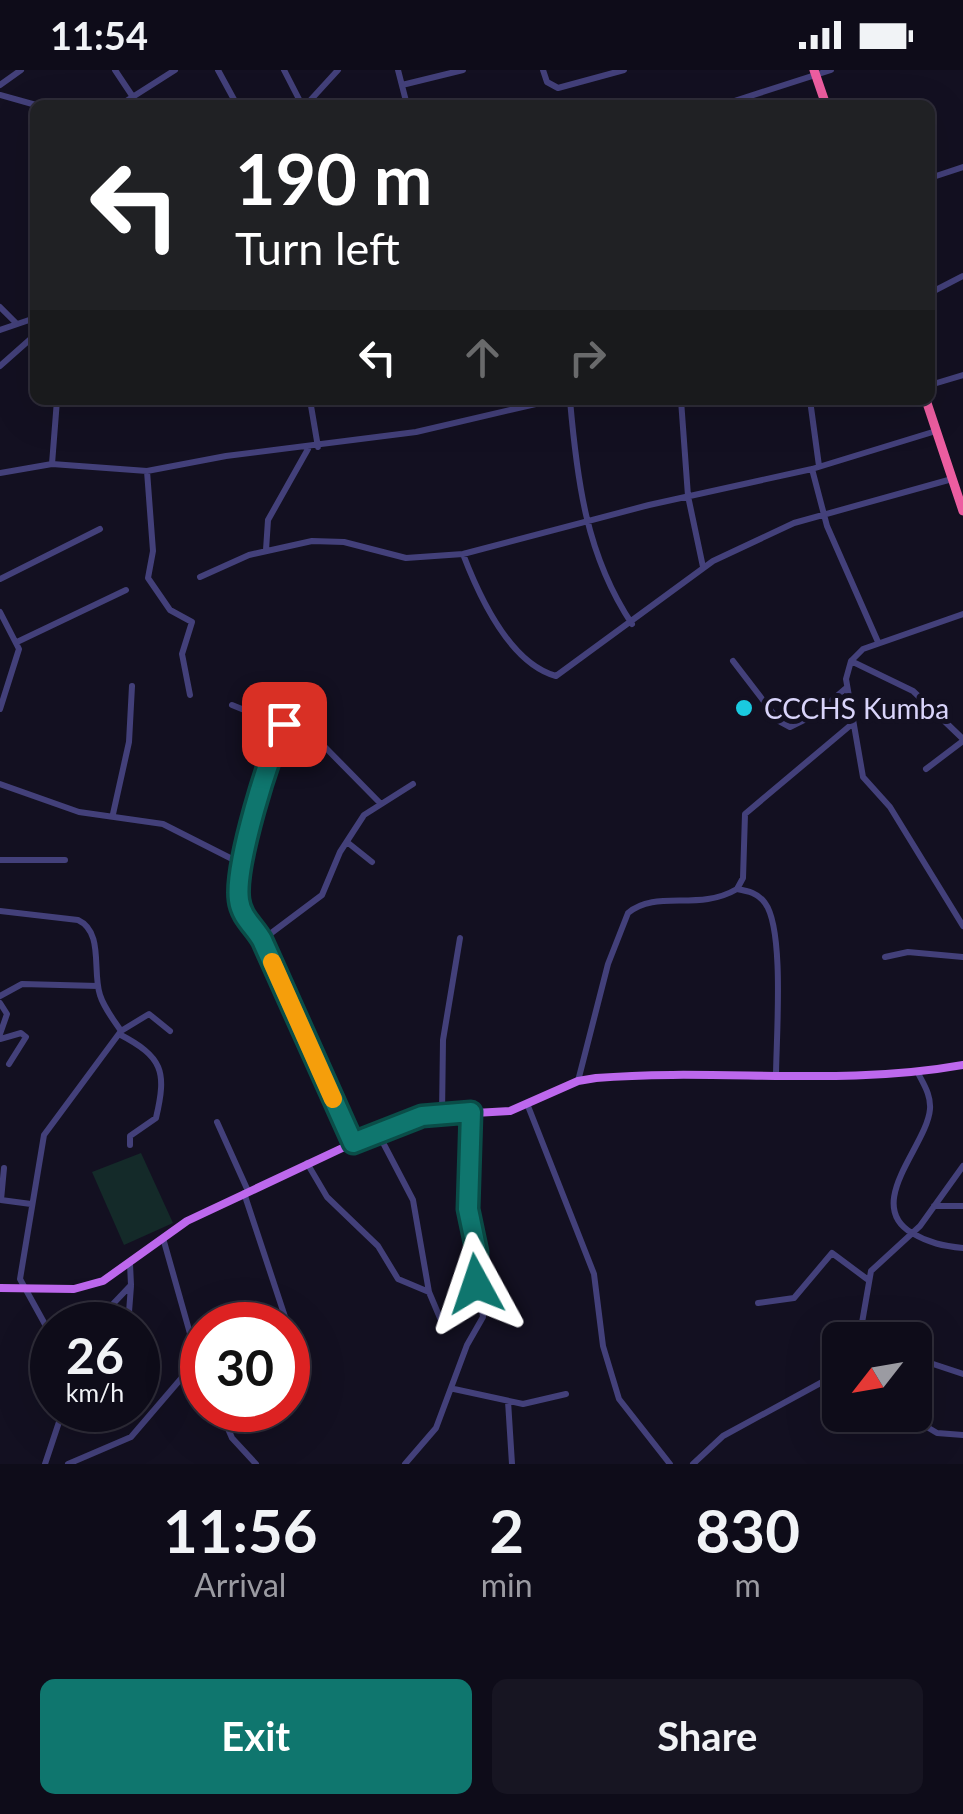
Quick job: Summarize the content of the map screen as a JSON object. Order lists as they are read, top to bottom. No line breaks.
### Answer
{"places":["CCCHS Kumba"],"north":"bottom left","page":{"status":"11:54","turn":["190 m","Turn left"],"speed":"26 km/h","limit":"30","eta":["11:56","Arrival","2","min","830","m"],"buttons":["Exit","Share"]}}
